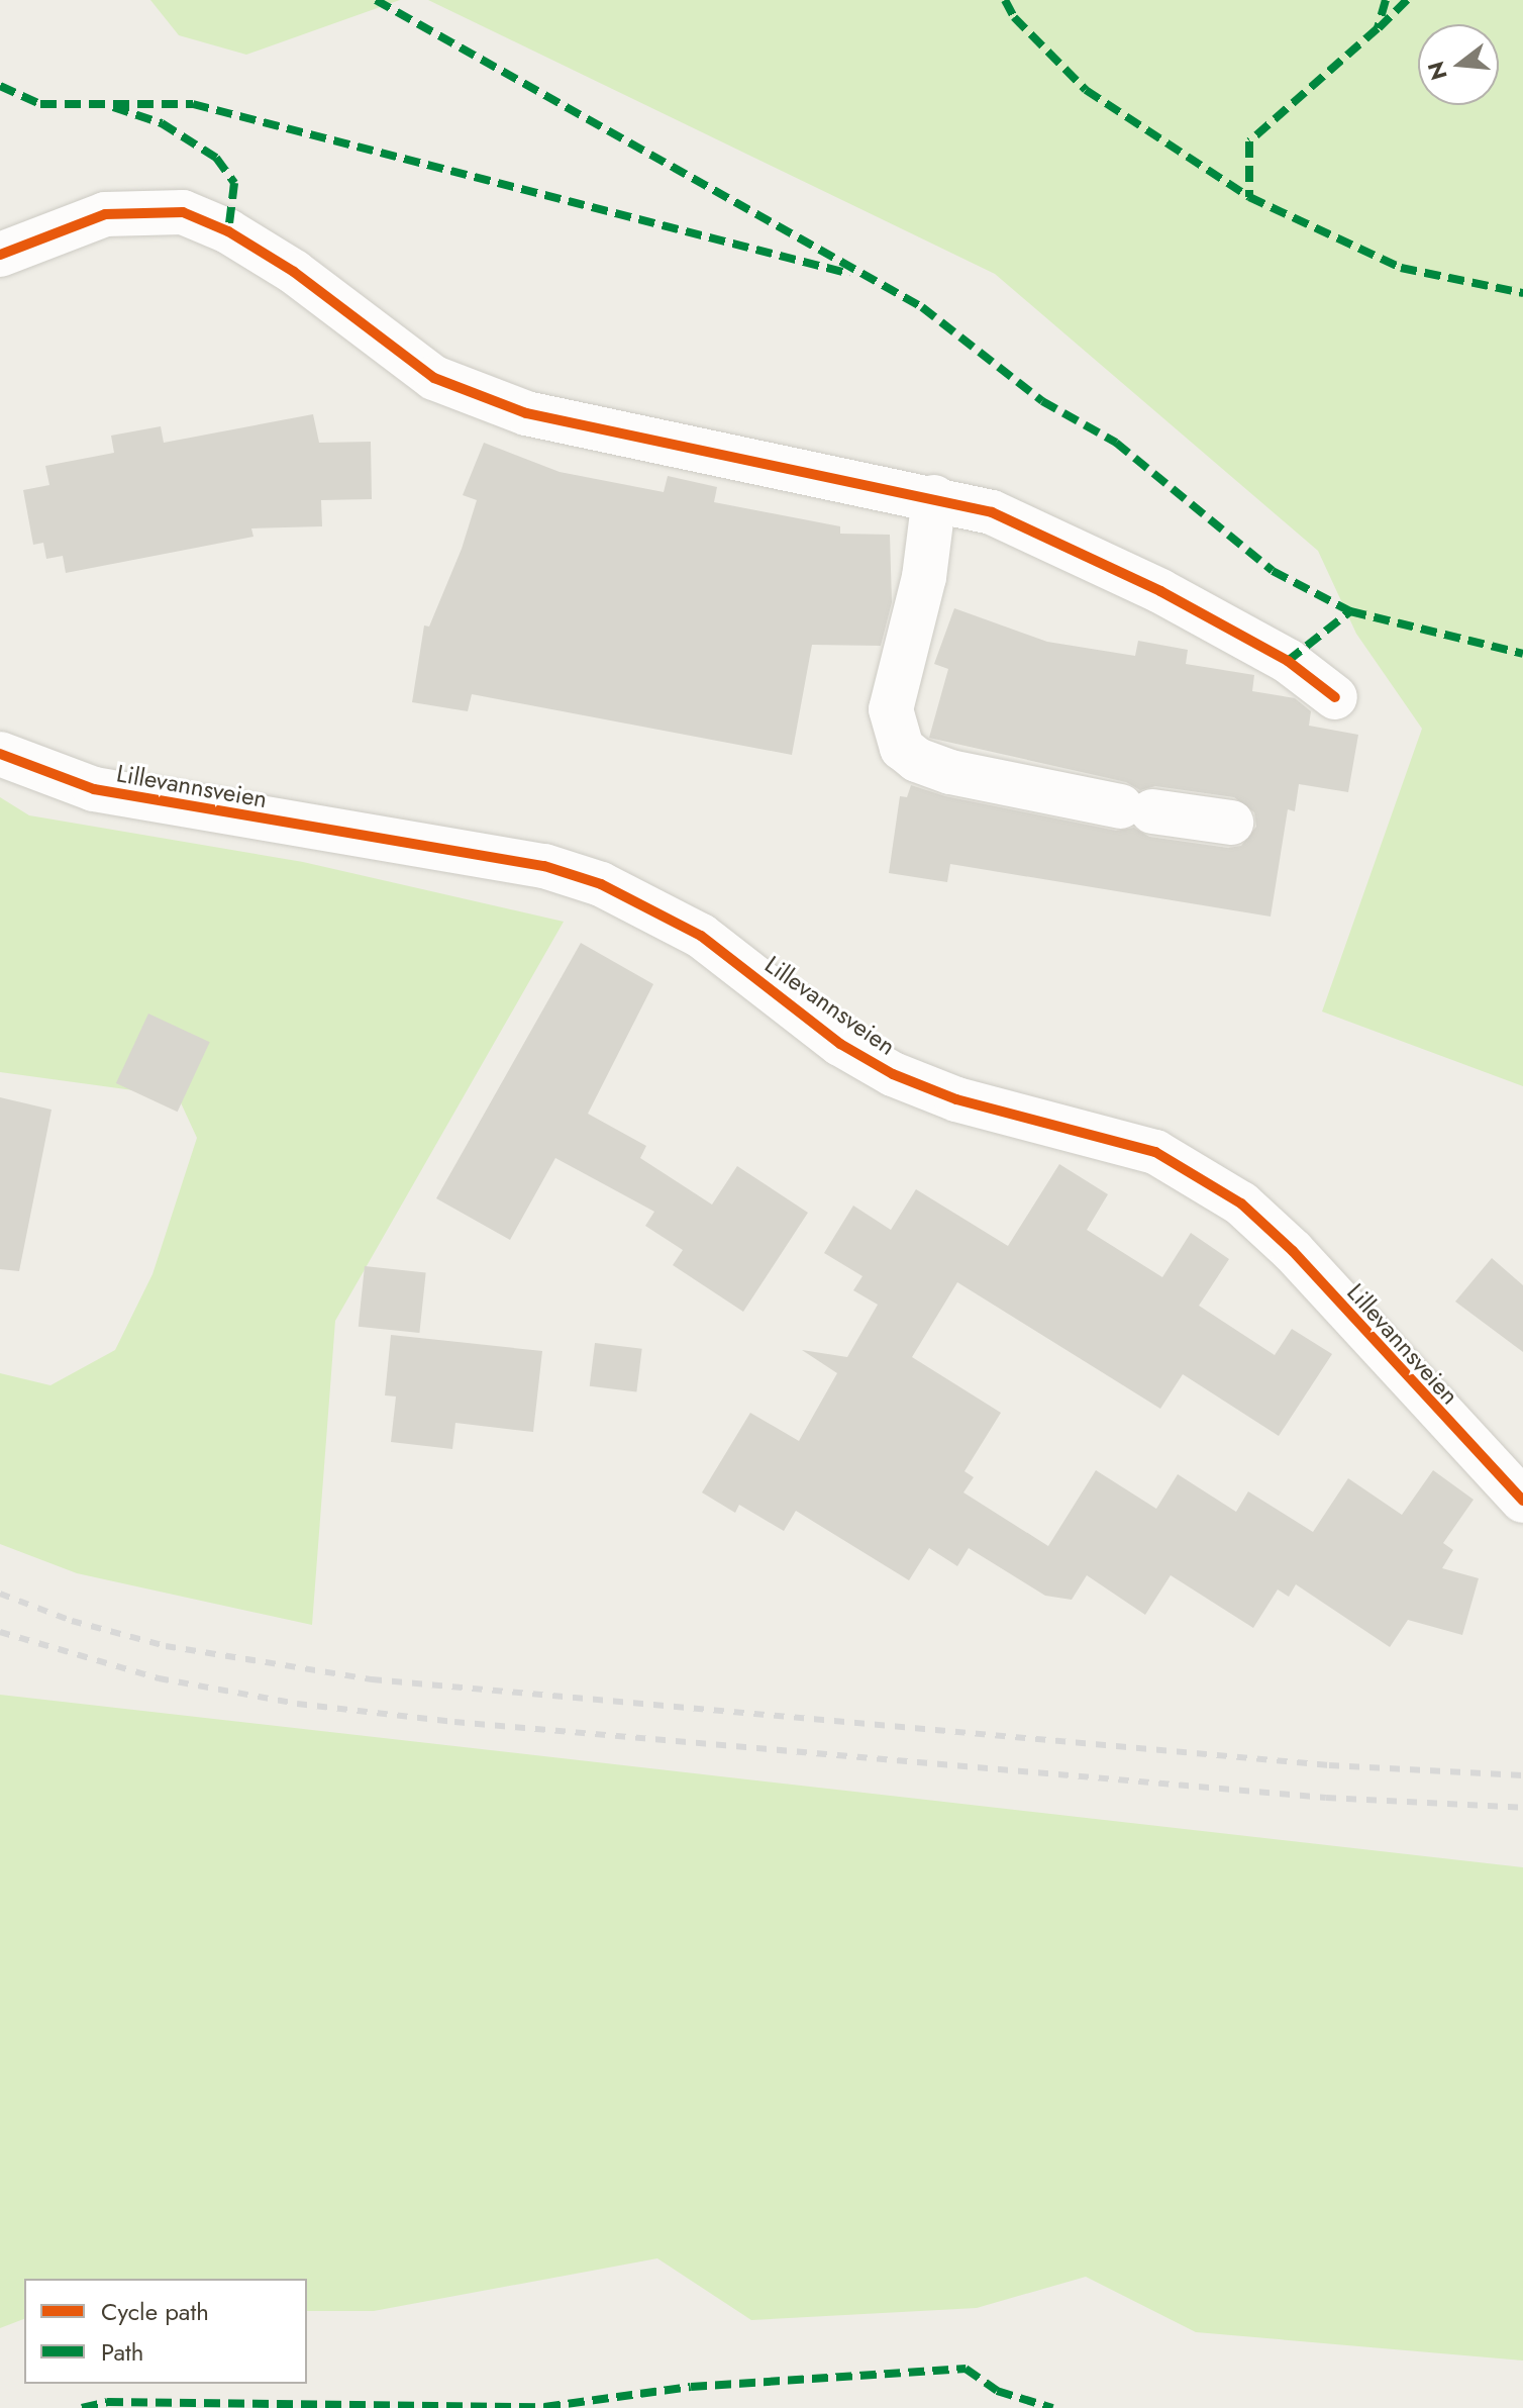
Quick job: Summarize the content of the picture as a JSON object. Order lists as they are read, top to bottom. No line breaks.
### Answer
{"streets":{"street":["Lillevannsveien"]},"legend":["Cycle path","Path"],"north":"left"}
